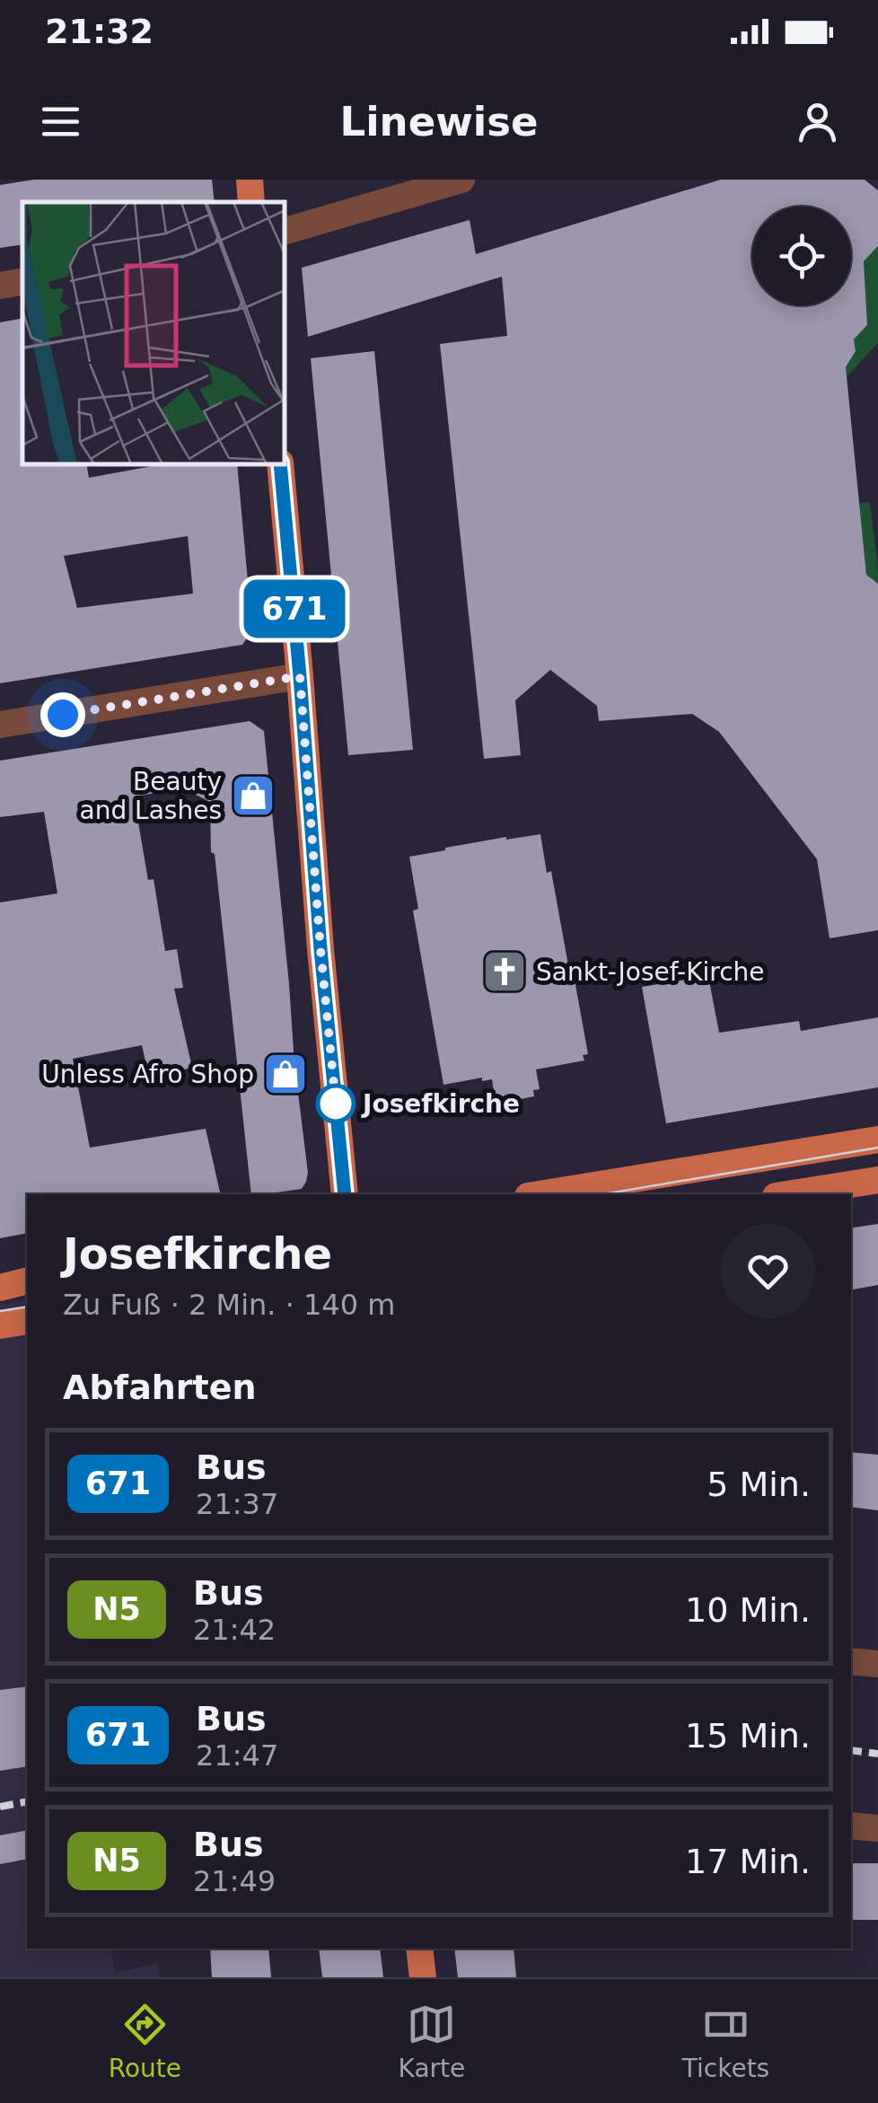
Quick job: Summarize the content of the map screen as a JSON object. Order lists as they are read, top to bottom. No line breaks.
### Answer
{"places":{"shop":["Beauty and Lashes","Unless Afro Shop"],"church":["Sankt-Josef-Kirche"],"other":["Josefkirche"]},"lines":["bus line 671"],"page":{"status":"21:32","header":"Linewise","on_map":"671","heading":[["Josefkirche","Zu Fuß · 2 Min. · 140 m"],"Abfahrten"],"list":[{"mark":"671","name":"Bus","note":"21:37","value":"5 Min."},{"mark":"N5","name":"Bus","note":"21:42","value":"10 Min."},{"mark":"671","name":"Bus","note":"21:47","value":"15 Min."},{"mark":"N5","name":"Bus","note":"21:49","value":"17 Min."}],"tabs":["Route","Karte","Tickets"]}}
